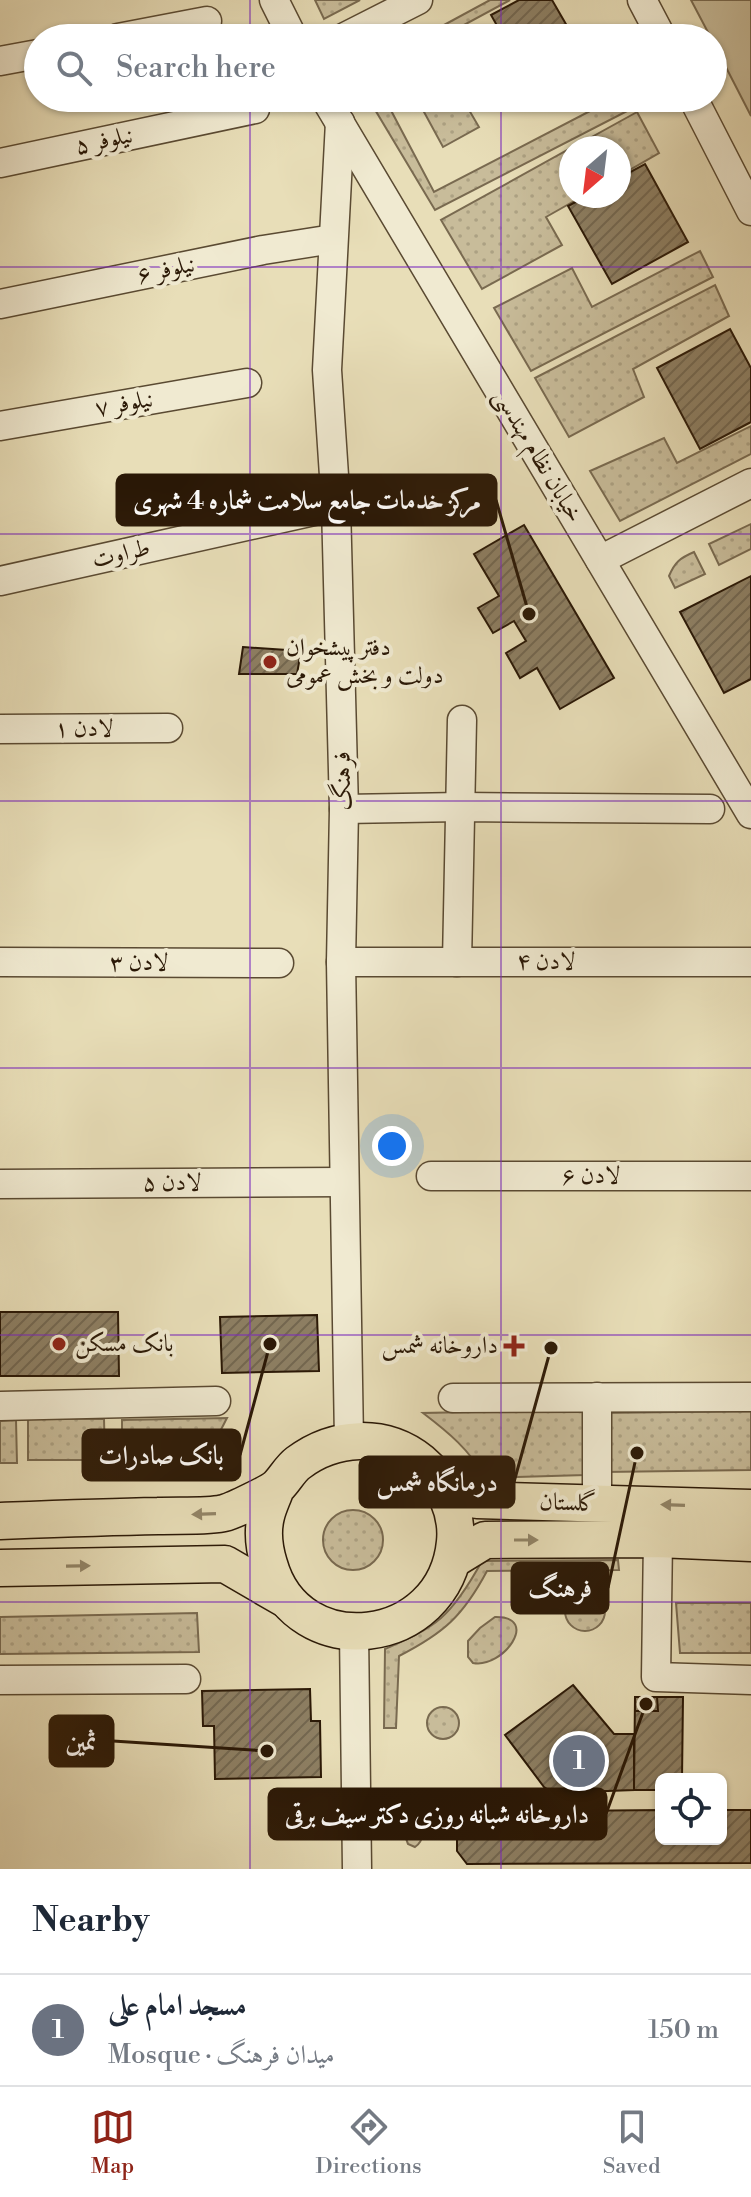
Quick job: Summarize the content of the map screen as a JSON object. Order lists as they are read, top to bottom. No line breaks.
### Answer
{"streets":{"main road":["گلستان"],"street":["نیلوفر ۵","نیلوفر ۶","نیلوفر ۷","خیابان نظام مهندسی","طراوت","لادن ۱","فرهنگ","لادن ۴","لادن ۳","لادن ۶","لادن ۵"]},"crossings":[["نیلوفر ۶","فرهنگ"],["خیابان نظام مهندسی","فرهنگ"],["طراوت","فرهنگ"],["فرهنگ","لادن ۴"],["فرهنگ","لادن ۵"],["فرهنگ","گلستان"]],"places":{"other":["مرکز خدمات جامع سلامت شماره 4 شهری","دفتر پیشخوان دولت و بخش عمومی","بانک مسکن","بانک صادرات","درمانگاه شمس","فرهنگ","داروخانه شبانه روزی دکتر سیف برقی","ثمین"],"health":["داروخانه شمس"]},"north":"bottom left","page":{"search":"Search here","pins":"1","heading":"Nearby","list":[{"mark":"1","name":"مسجد امام علی","note":"Mosque · میدان فرهنگ","value":"150 m"}],"nav":["Map","Directions","Saved"]}}
